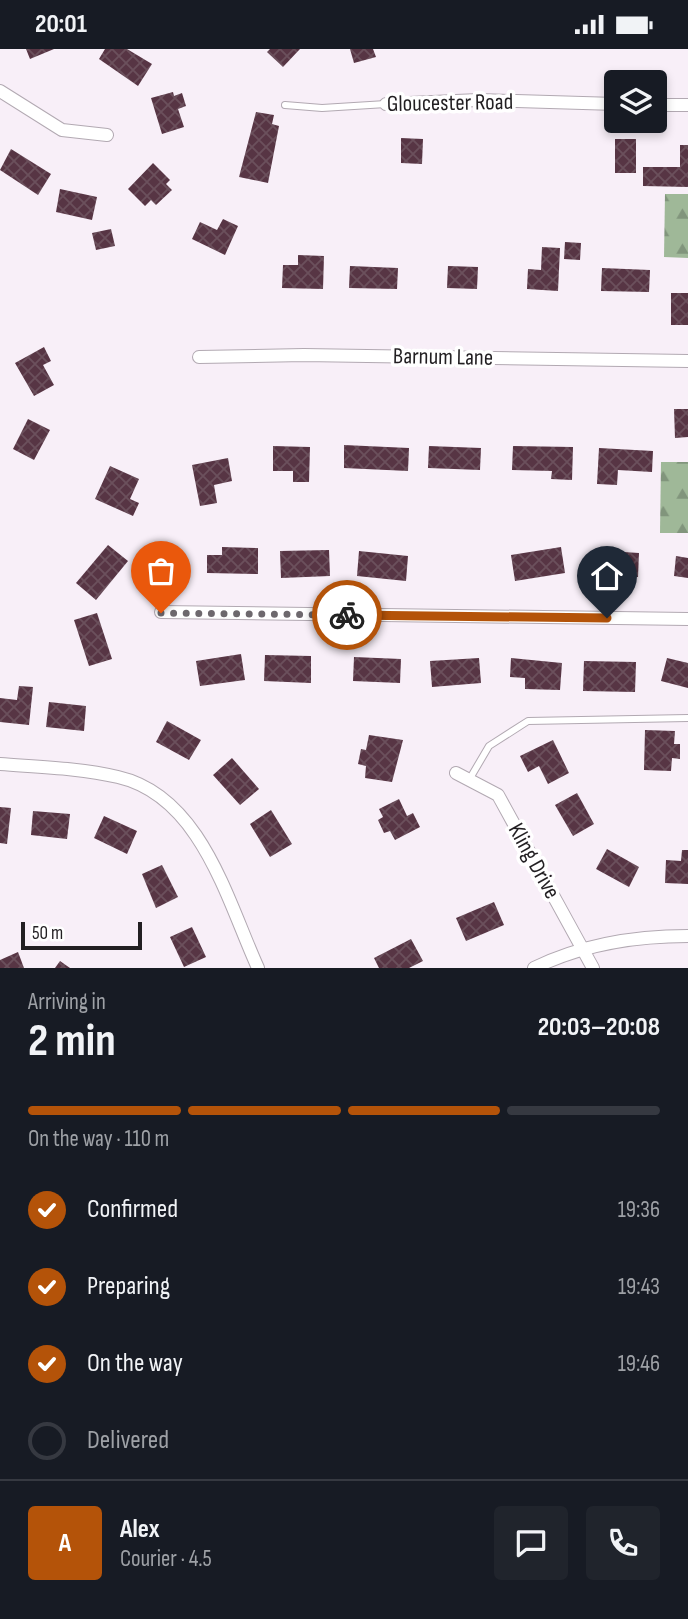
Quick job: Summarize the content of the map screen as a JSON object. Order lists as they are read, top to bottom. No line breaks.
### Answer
{"streets":{"street":["Gloucester Road","Barnum Lane","Kling Drive"]},"scale_bar":"50 m","page":{"status":"20:01","scale":"50 m","heading":["2 min","Arriving in","20:03–20:08"],"panel":["Alex","Courier · 4.5"],"bar":"On the way · 110 m","list":[["Confirmed","19:36"],["Preparing","19:43"],["On the way","19:46"],"Delivered"],"round":"A"}}
